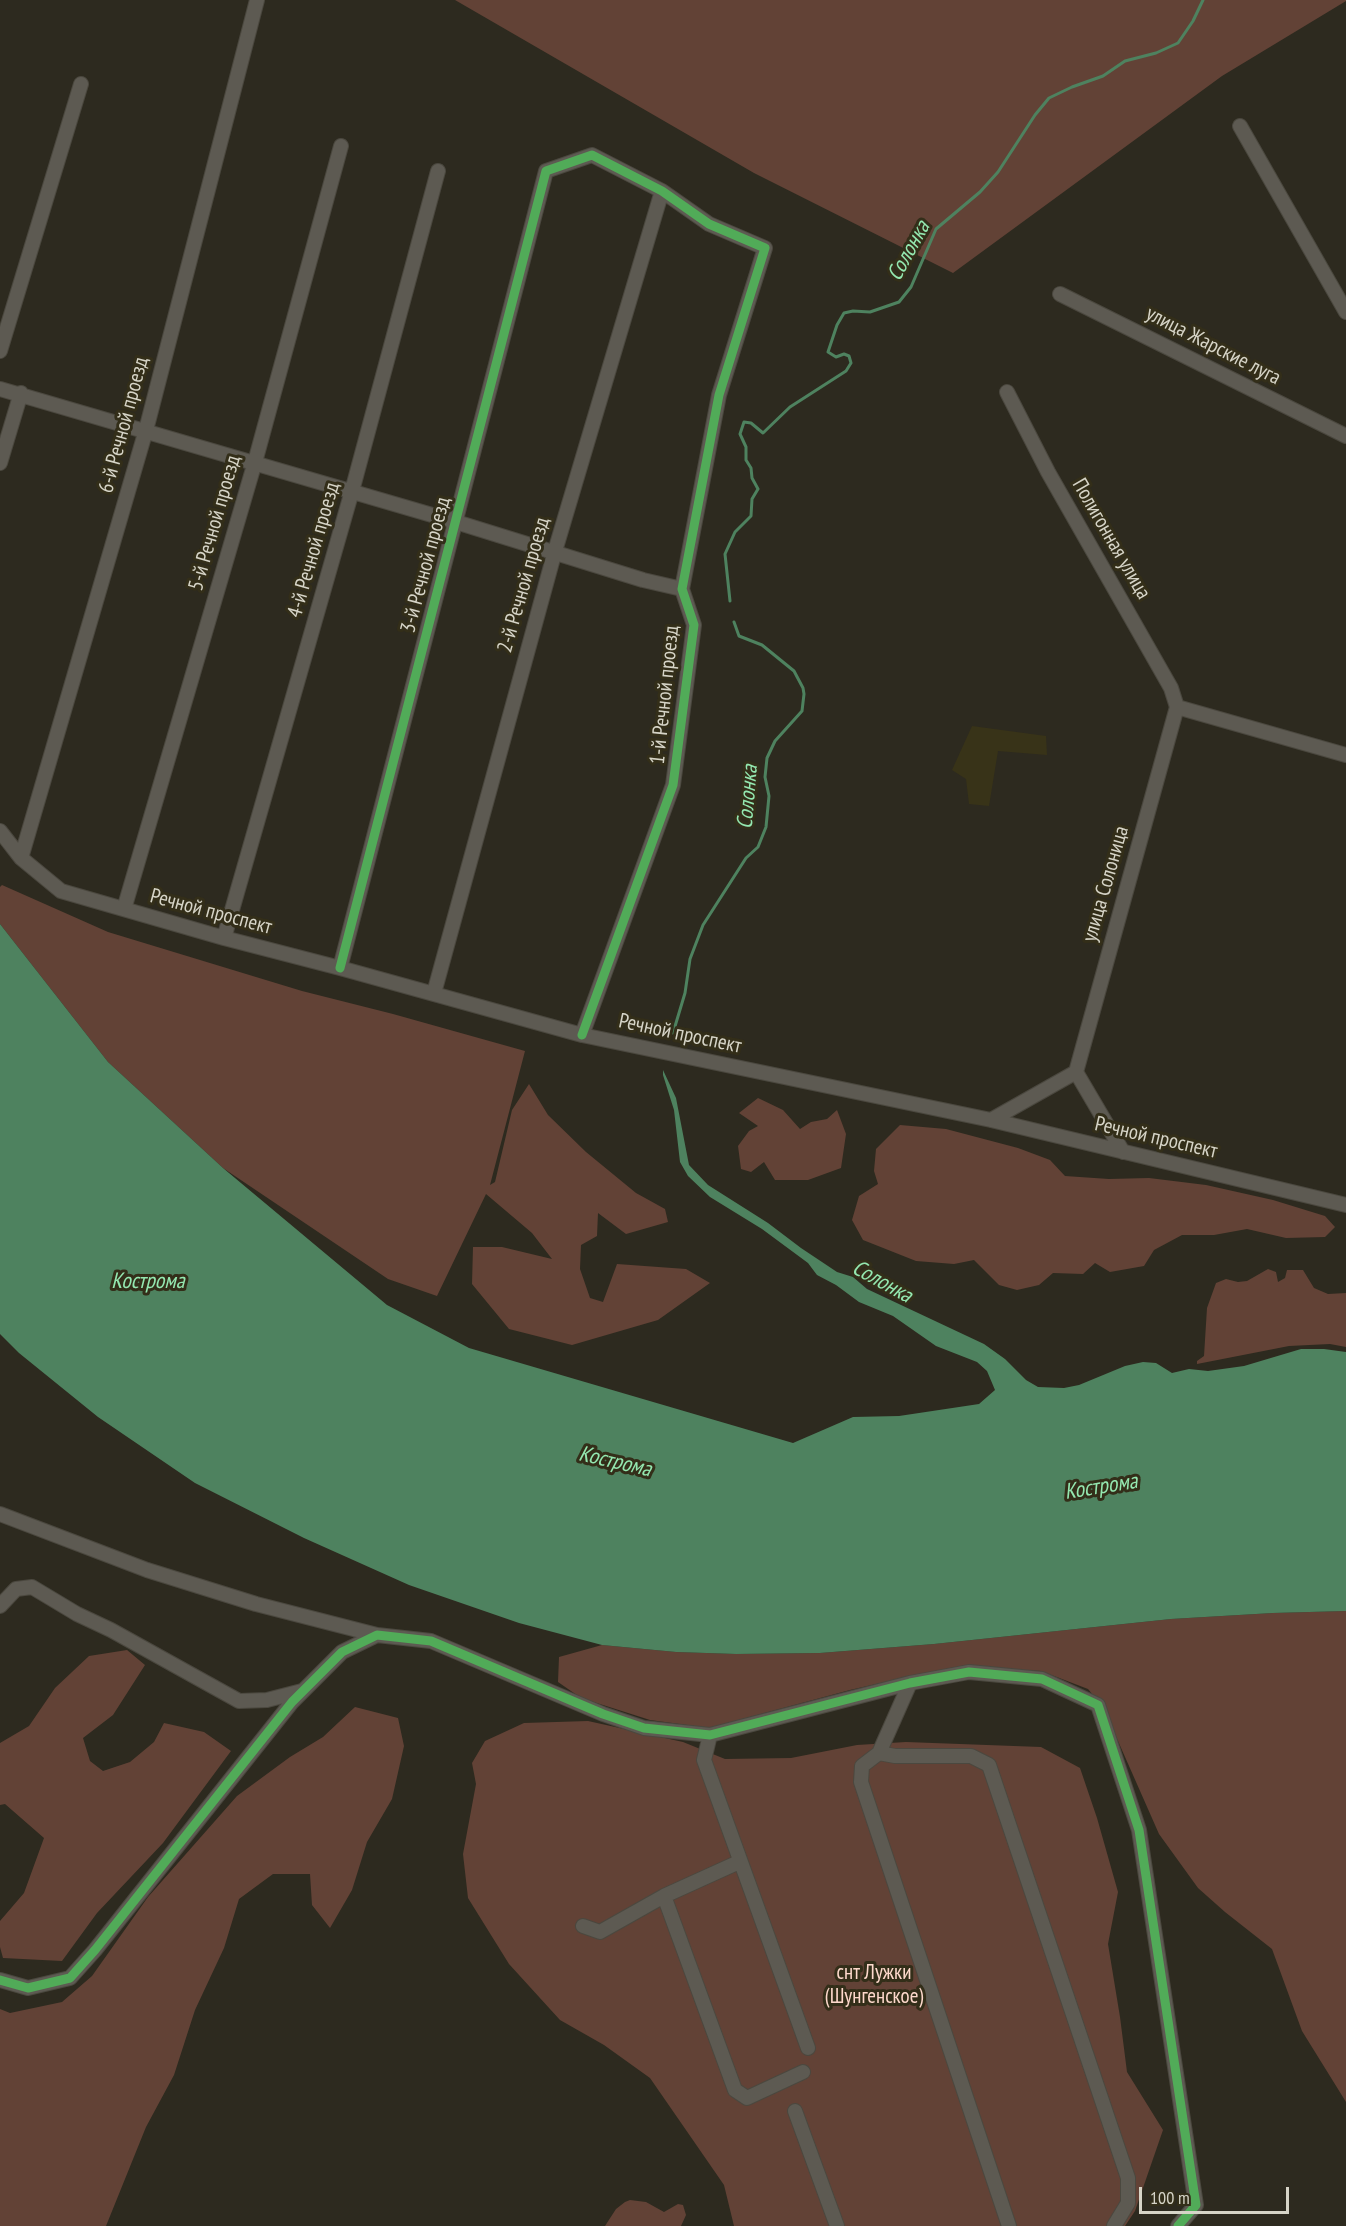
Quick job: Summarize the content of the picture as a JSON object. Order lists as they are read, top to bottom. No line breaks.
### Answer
{"streets":{"street":["улица Жарские луга","6-й Речной проезд","5-й Речной проезд","Полигонная улица","4-й Речной проезд","3-й Речной проезд","2-й Речной проезд","1-й Речной проезд","улица Солоница","Речной проспект"]},"crossings":[["6-й Речной проезд","Речной проспект"],["5-й Речной проезд","Речной проспект"],["Полигонная улица","улица Солоница"],["4-й Речной проезд","Речной проспект"],["3-й Речной проезд","2-й Речной проезд"],["3-й Речной проезд","1-й Речной проезд"],["3-й Речной проезд","Речной проспект"],["2-й Речной проезд","1-й Речной проезд"],["2-й Речной проезд","Речной проспект"],["1-й Речной проезд","Речной проспект"]],"water":["Солонка","Кострома"],"parks":["снт Лужки (Шунгенское)"],"scale_bar":"100 m"}
